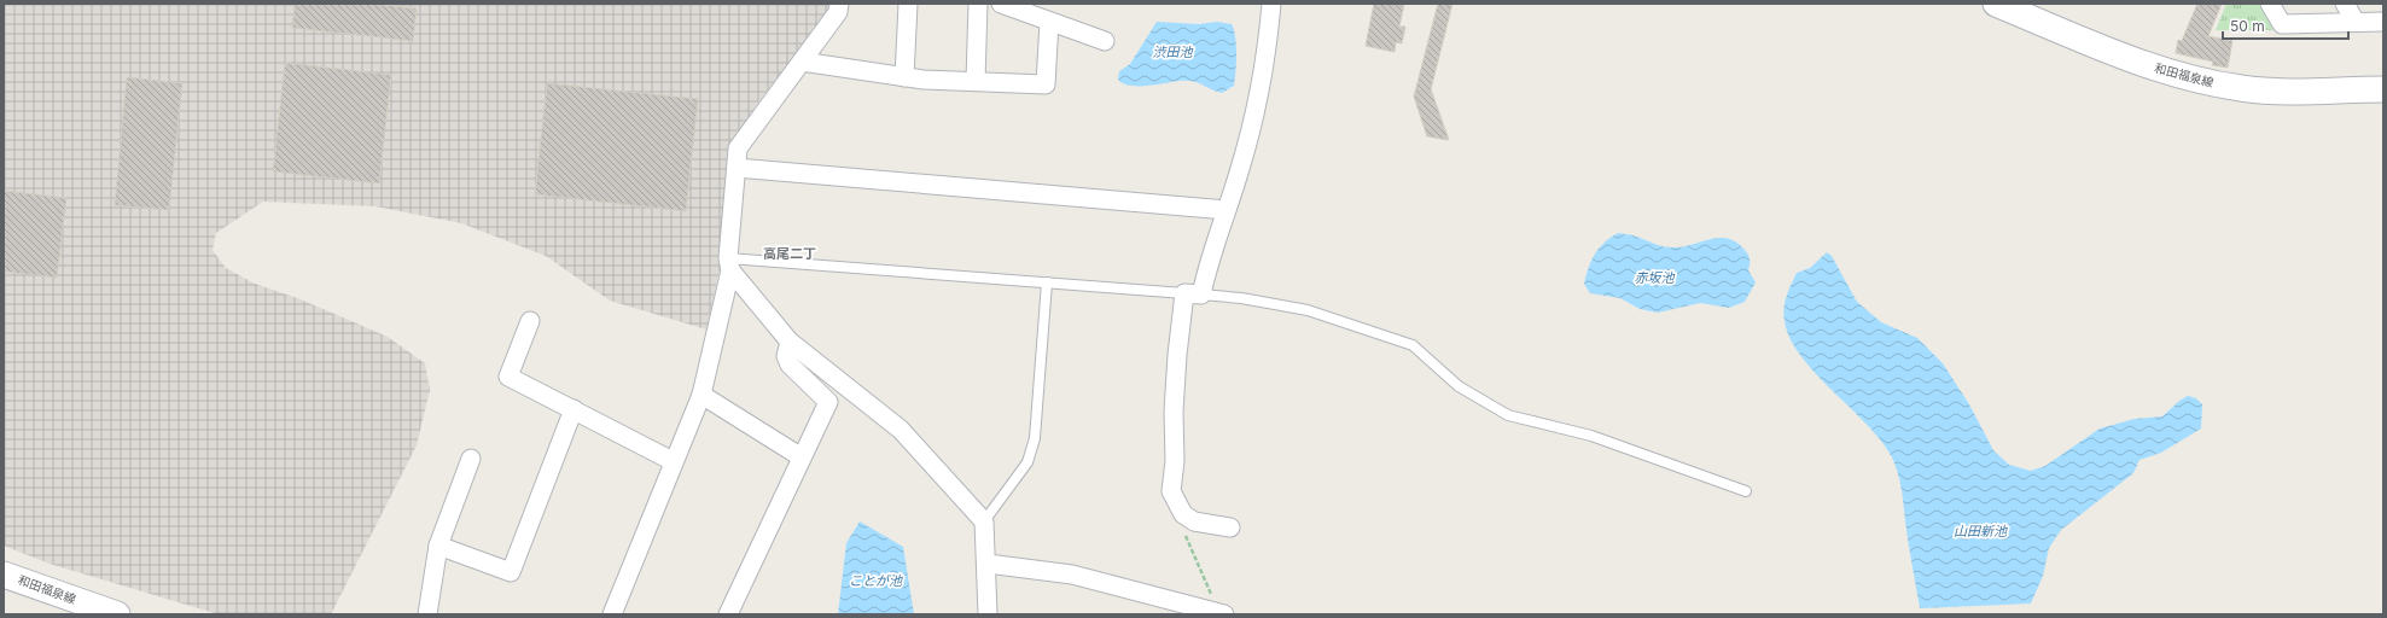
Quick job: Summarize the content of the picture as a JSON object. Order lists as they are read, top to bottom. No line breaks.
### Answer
{"streets":{"main road":["和田福泉線"]},"districts":["高尾二丁"],"water":["渋田池","赤坂池","山田新池","ことが池"],"scale_bar":"50 m"}
